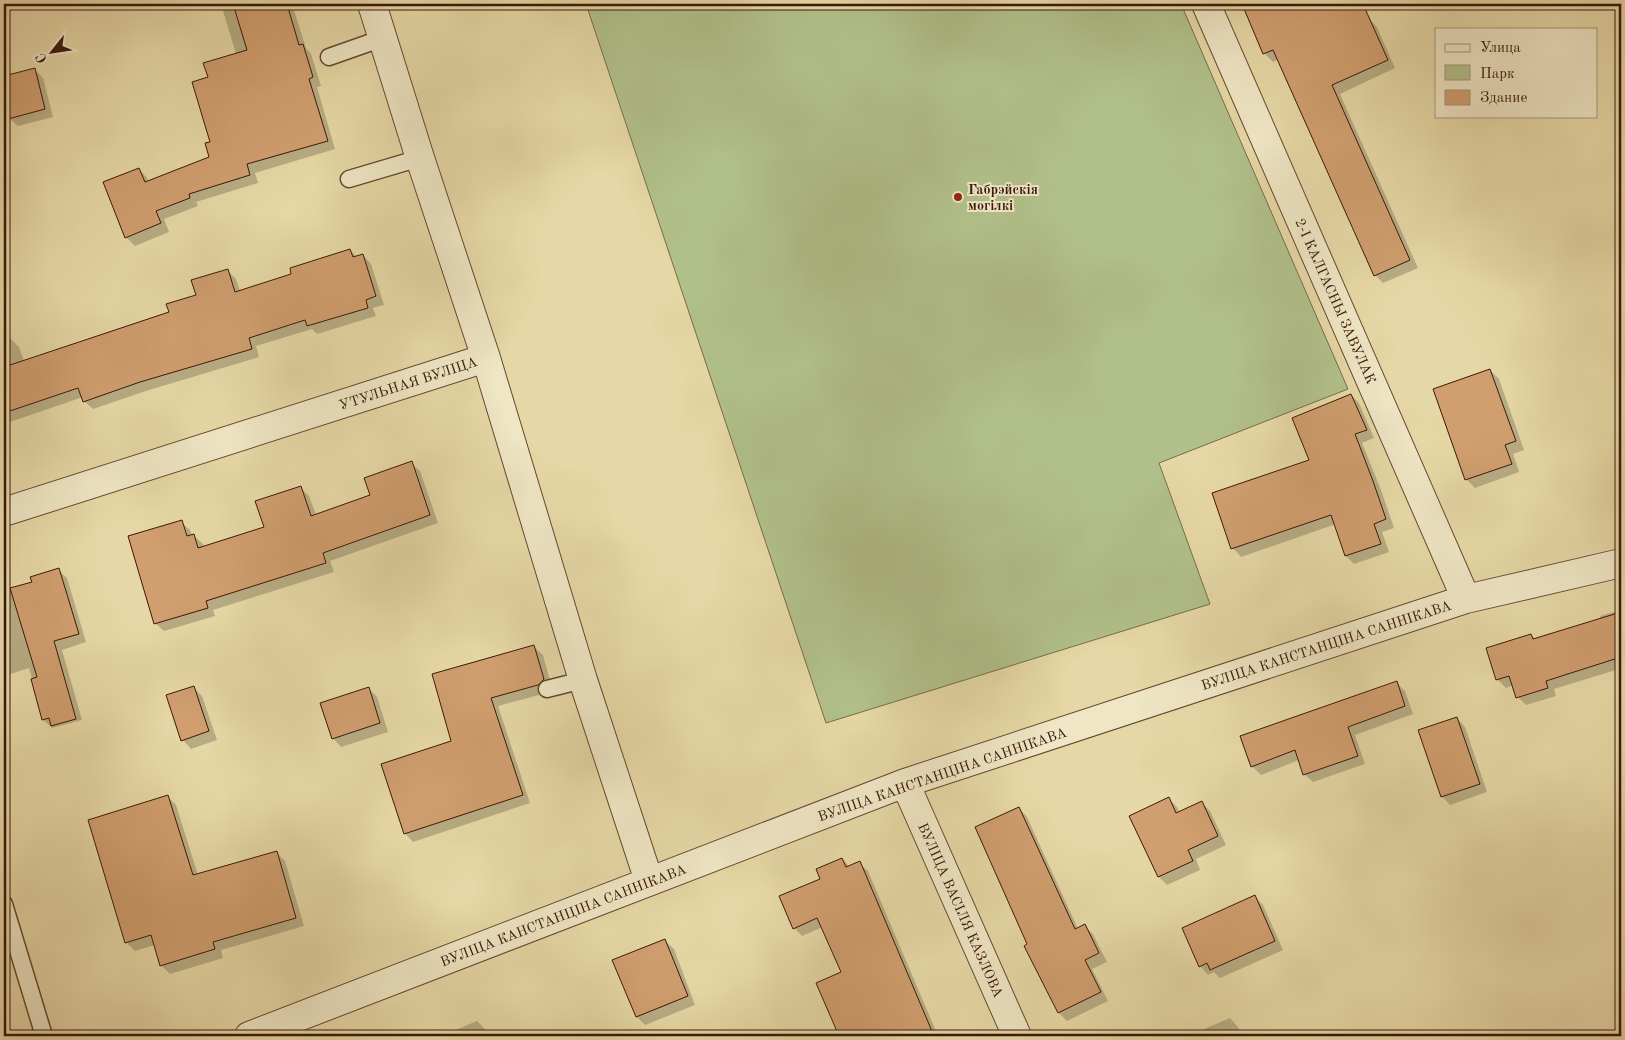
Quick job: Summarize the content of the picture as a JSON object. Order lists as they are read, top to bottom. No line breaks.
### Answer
{"streets":{"street":["2-І КАЛГАСНЫ ЗАВУЛАК","УТУЛЬНАЯ ВУЛІЦА","ВУЛІЦА КАНСТАНЦІНА САННІКАВА","ВУЛІЦА ВАСІЛЯ КАЗЛОВА"]},"crossings":[["2-І КАЛГАСНЫ ЗАВУЛАК","ВУЛІЦА КАНСТАНЦІНА САННІКАВА"],["ВУЛІЦА КАНСТАНЦІНА САННІКАВА","ВУЛІЦА ВАСІЛЯ КАЗЛОВА"]],"places":["Габрэйскія могілкі"],"legend":["Улица","Парк","Здание"],"north":"bottom left"}
